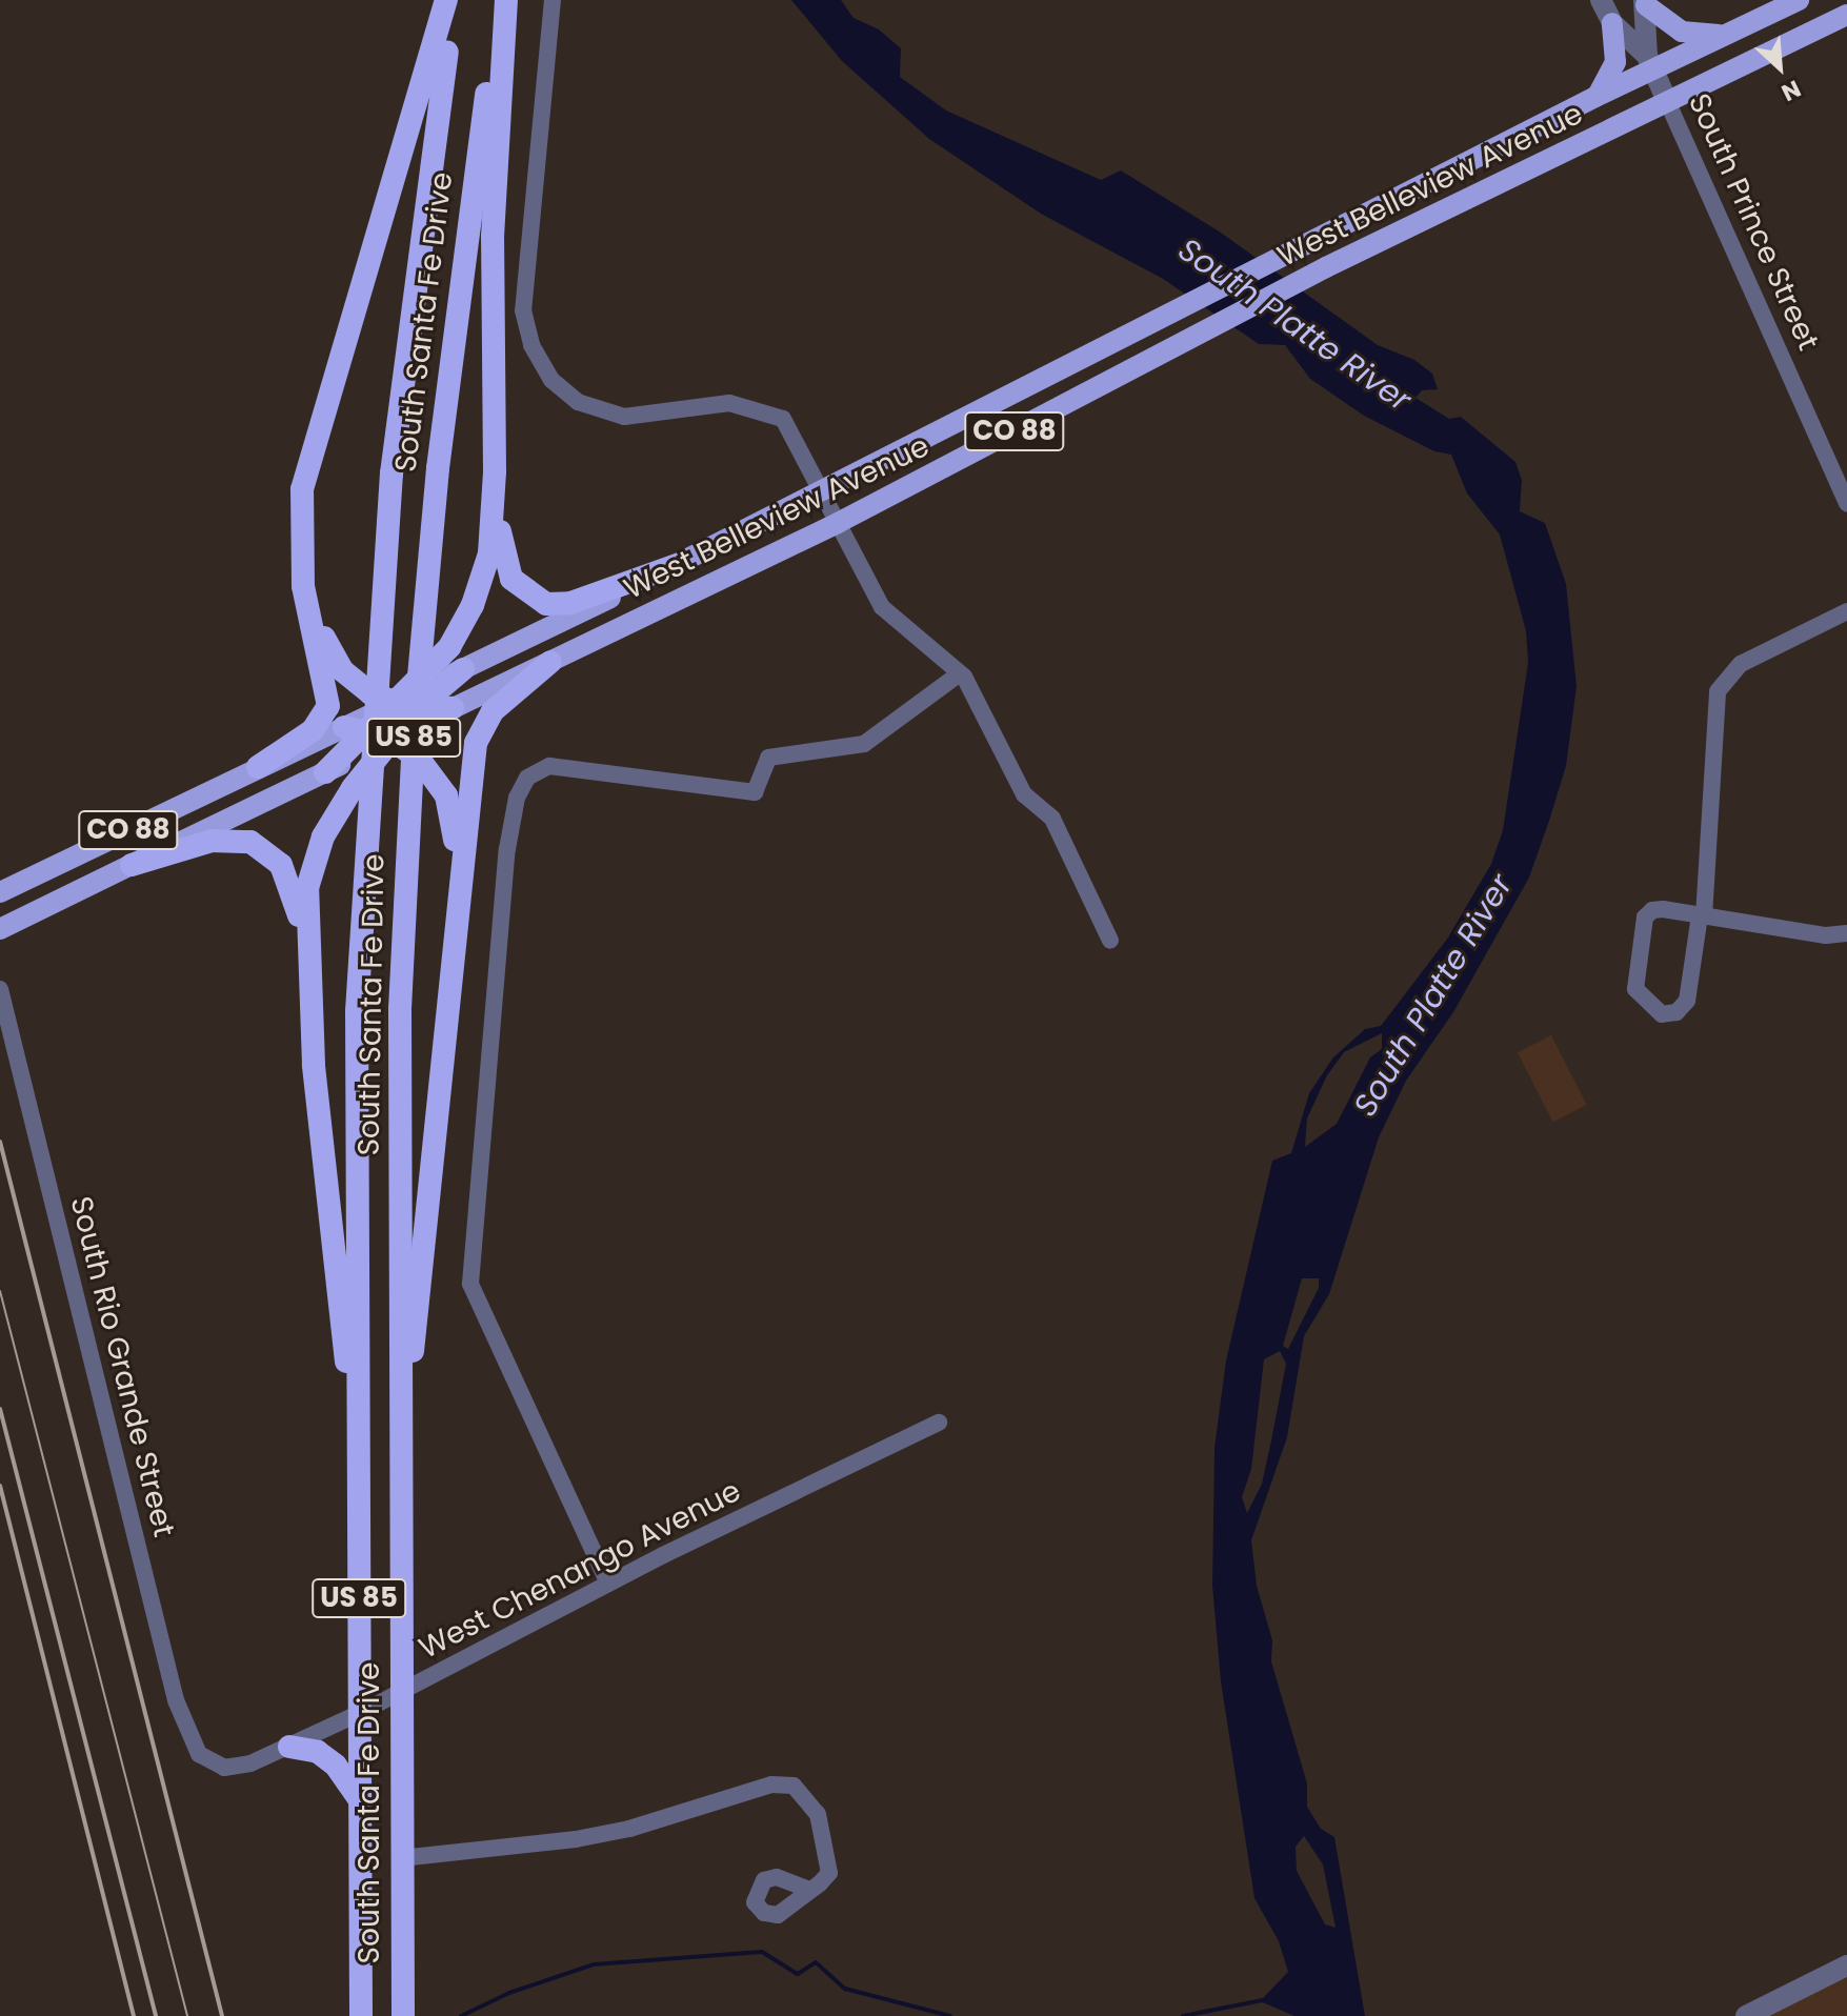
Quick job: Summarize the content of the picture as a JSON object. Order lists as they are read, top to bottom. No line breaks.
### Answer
{"streets":{"highway":["South Santa Fe Drive","US 85"],"main road":["West Belleview Avenue","CO 88"],"street":["South Prince Street","South Rio Grande Street","West Chenango Avenue"]},"crossings":[["West Belleview Avenue","South Prince Street"],["South Santa Fe Drive","West Chenango Avenue"],["South Rio Grande Street","West Chenango Avenue"]],"water":["South Platte River"],"north":"bottom right"}
